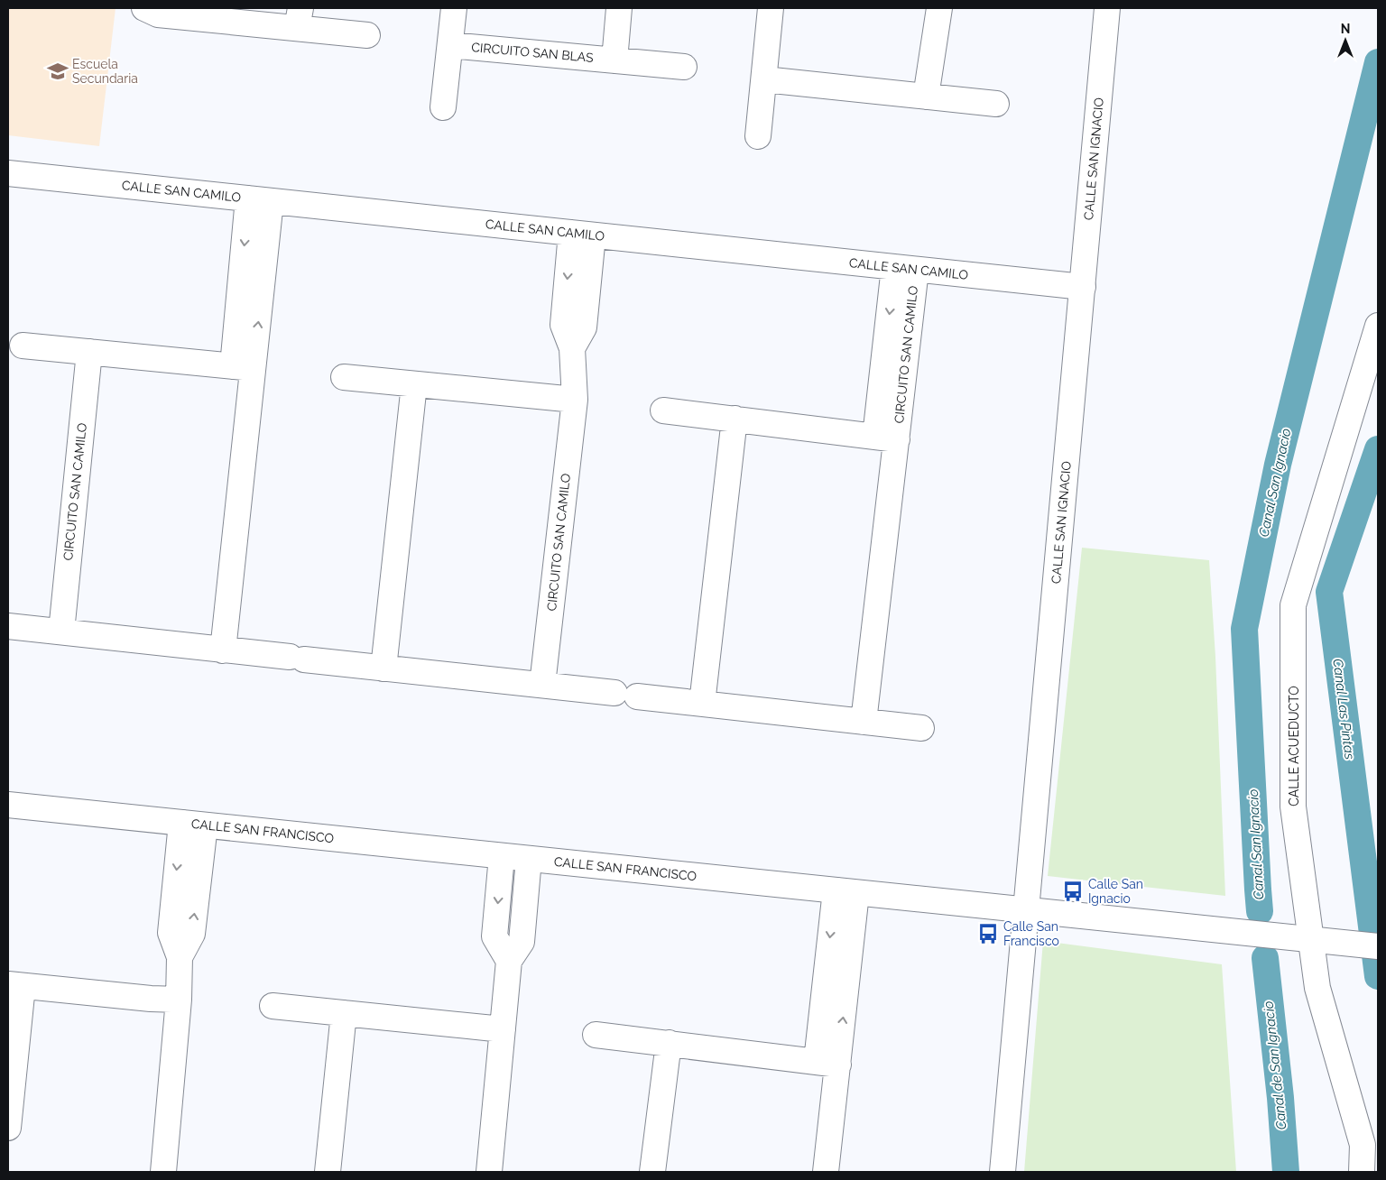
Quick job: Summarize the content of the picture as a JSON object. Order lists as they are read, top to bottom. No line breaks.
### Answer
{"streets":{"street":["CIRCUITO SAN BLAS","CALLE SAN IGNACIO","CALLE SAN CAMILO","CIRCUITO SAN CAMILO","CALLE ACUEDUCTO","CALLE SAN FRANCISCO"]},"crossings":[["CALLE SAN IGNACIO","CALLE SAN CAMILO"],["CALLE SAN IGNACIO","CALLE SAN FRANCISCO"],["CALLE SAN CAMILO","CIRCUITO SAN CAMILO"],["CALLE ACUEDUCTO","CALLE SAN FRANCISCO"]],"water":["Canal San Ignacio","Canal Las Pintas","Canal de San Ignacio"],"places":{"school or university":["Escuela Secundaria"],"bus stop":["Calle San Ignacio","Calle San Francisco"]},"north":"top"}
